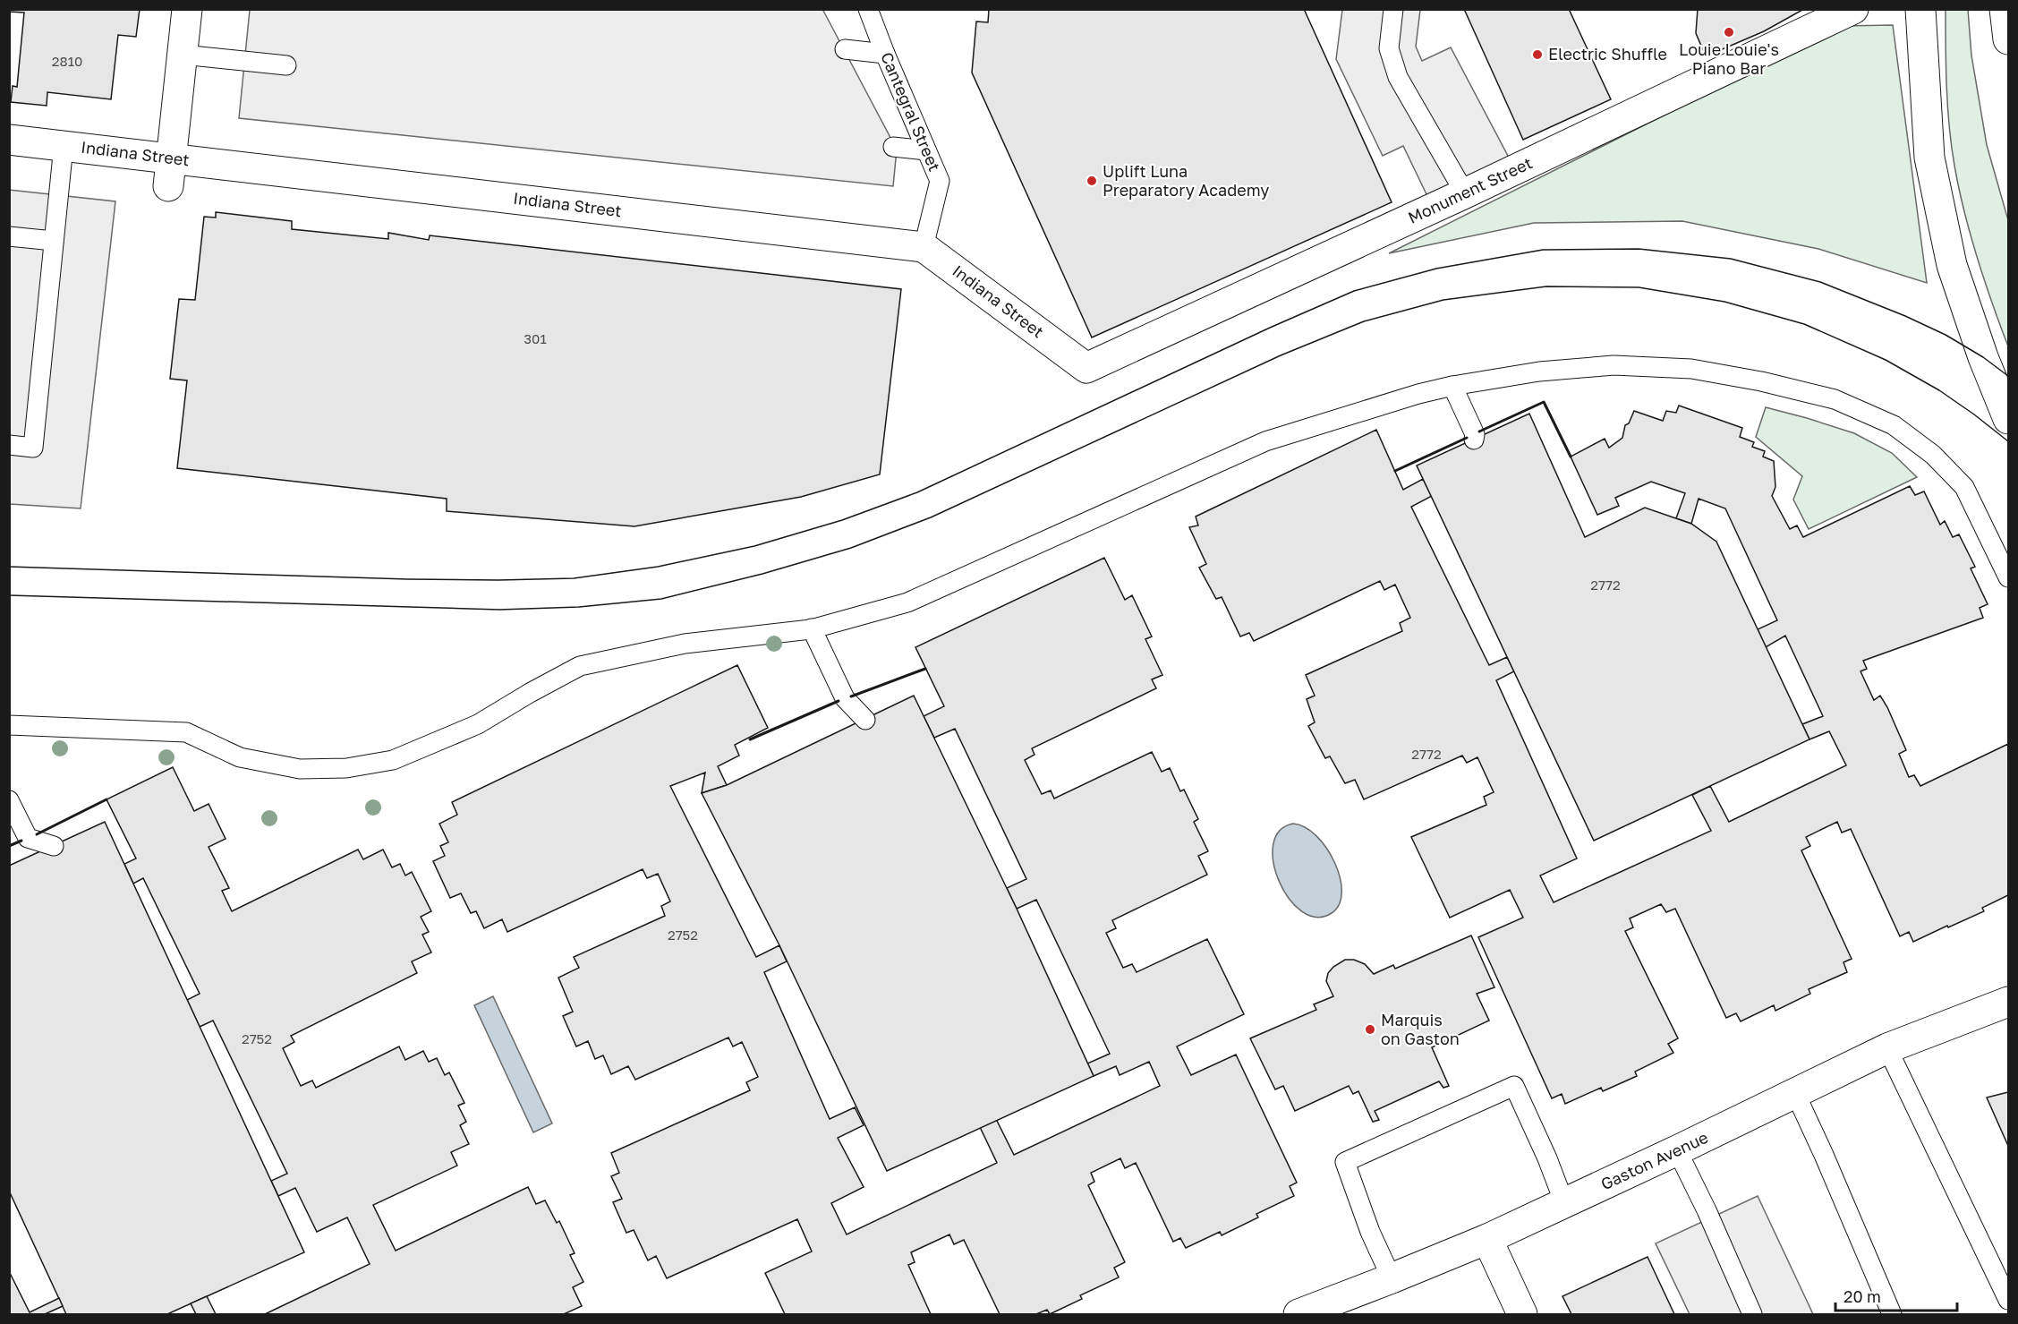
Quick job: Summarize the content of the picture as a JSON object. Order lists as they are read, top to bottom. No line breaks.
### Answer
{"streets":{"street":["Indiana Street","Monument Street","Gaston Avenue"],"lane":["Cantegral Street"]},"crossings":[["Cantegral Street","Indiana Street"],["Indiana Street","Monument Street"]],"places":["Louie Louie's Piano Bar","Electric Shuffle","Uplift Luna Preparatory Academy","Marquis on Gaston"],"house_numbers":["2810","301","2772","2772","2752","2752"],"scale_bar":"20 m"}
